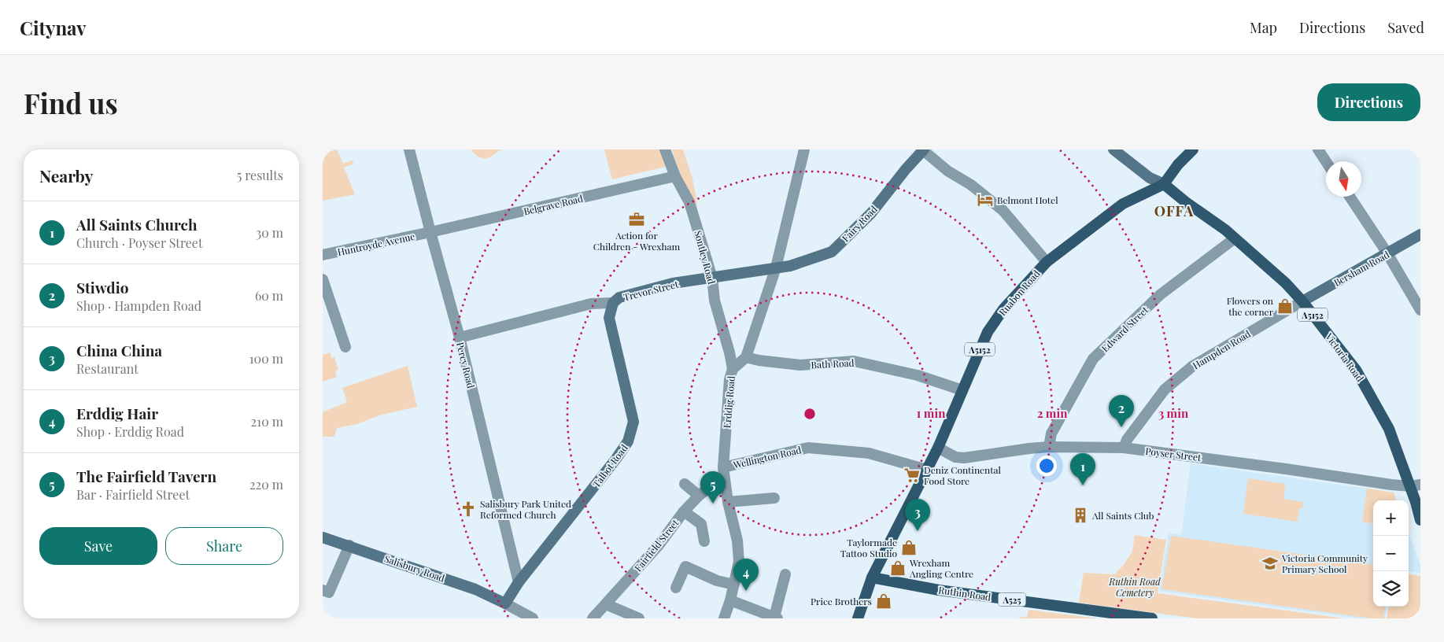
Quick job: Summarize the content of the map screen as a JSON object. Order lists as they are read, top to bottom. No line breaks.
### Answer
{"streets":{"main road":["Fairy Road","Bersham Road","Trevor Street","Ruabon Road","A5152","Victoria Road","Talbot Road","Salisbury Road","Ruthin Road","A525"],"street":["Belgrave Road","Huntroyde Avenue","Sontley Road","Edward Street","Hampden Road","Bath Road","Percy Road","Erddig Road","Poyser Street","Wellington Road","Fairfield Street"]},"crossings":[["Belgrave Road","Huntroyde Avenue"],["Belgrave Road","Sontley Road"],["Belgrave Road","Percy Road"],["Fairy Road","Trevor Street"],["Huntroyde Avenue","Percy Road"],["Sontley Road","Trevor Street"],["Sontley Road","Erddig Road"],["Bersham Road","Hampden Road"],["Bersham Road","Victoria Road"],["Trevor Street","Percy Road"],["Trevor Street","Talbot Road"],["Ruabon Road","A5152"],["Ruabon Road","Victoria Road"],["Ruabon Road","Bath Road"],["Ruabon Road","Poyser Street"],["Ruabon Road","Wellington Road"],["Ruabon Road","Ruthin Road"],["A5152","Ruthin Road"],["Edward Street","Victoria Road"],["Edward Street","Poyser Street"],["Hampden Road","Victoria Road"],["Hampden Road","Poyser Street"],["Victoria Road","Poyser Street"],["Bath Road","Erddig Road"],["Percy Road","Talbot Road"],["Erddig Road","Wellington Road"],["Erddig Road","Fairfield Street"],["Wellington Road","Fairfield Street"],["Talbot Road","Salisbury Road"]],"districts":["OFFA"],"parks":["Ruthin Road Cemetery"],"places":{"hotel":["Belmont Hotel"],"office":["Action for Children - Wrexham"],"shop":["Flowers on the corner","Taylormade Tattoo Studio","Wrexham Angling Centre","Price Brothers"],"supermarket":["Deniz Continental Food Store"],"church":["Salisbury Park United Reformed Church"],"building":["All Saints Club"],"school or university":["Victoria Community Primary School"]},"north":"bottom","page":{"header":"Citynav","nav":["Map","Directions","Saved"],"buttons":["Directions",["Save","Share"]],"title":"Find us","heading":["Nearby","5 results"],"list":[{"mark":"1","name":"All Saints Church","note":"Church · Poyser Street","value":"30 m"},{"mark":"2","name":"Stiwdio","note":"Shop · Hampden Road","value":"60 m"},{"mark":"3","name":"China China","note":"Restaurant","value":"100 m"},{"mark":"4","name":"Erddig Hair","note":"Shop · Erddig Road","value":"210 m"},{"mark":"5","name":"The Fairfield Tavern","note":"Bar · Fairfield Street","value":"220 m"}],"pins":["2","1","5","3","4"],"map_buttons":["+","−"]},"rings":["1 min","2 min","3 min"]}
